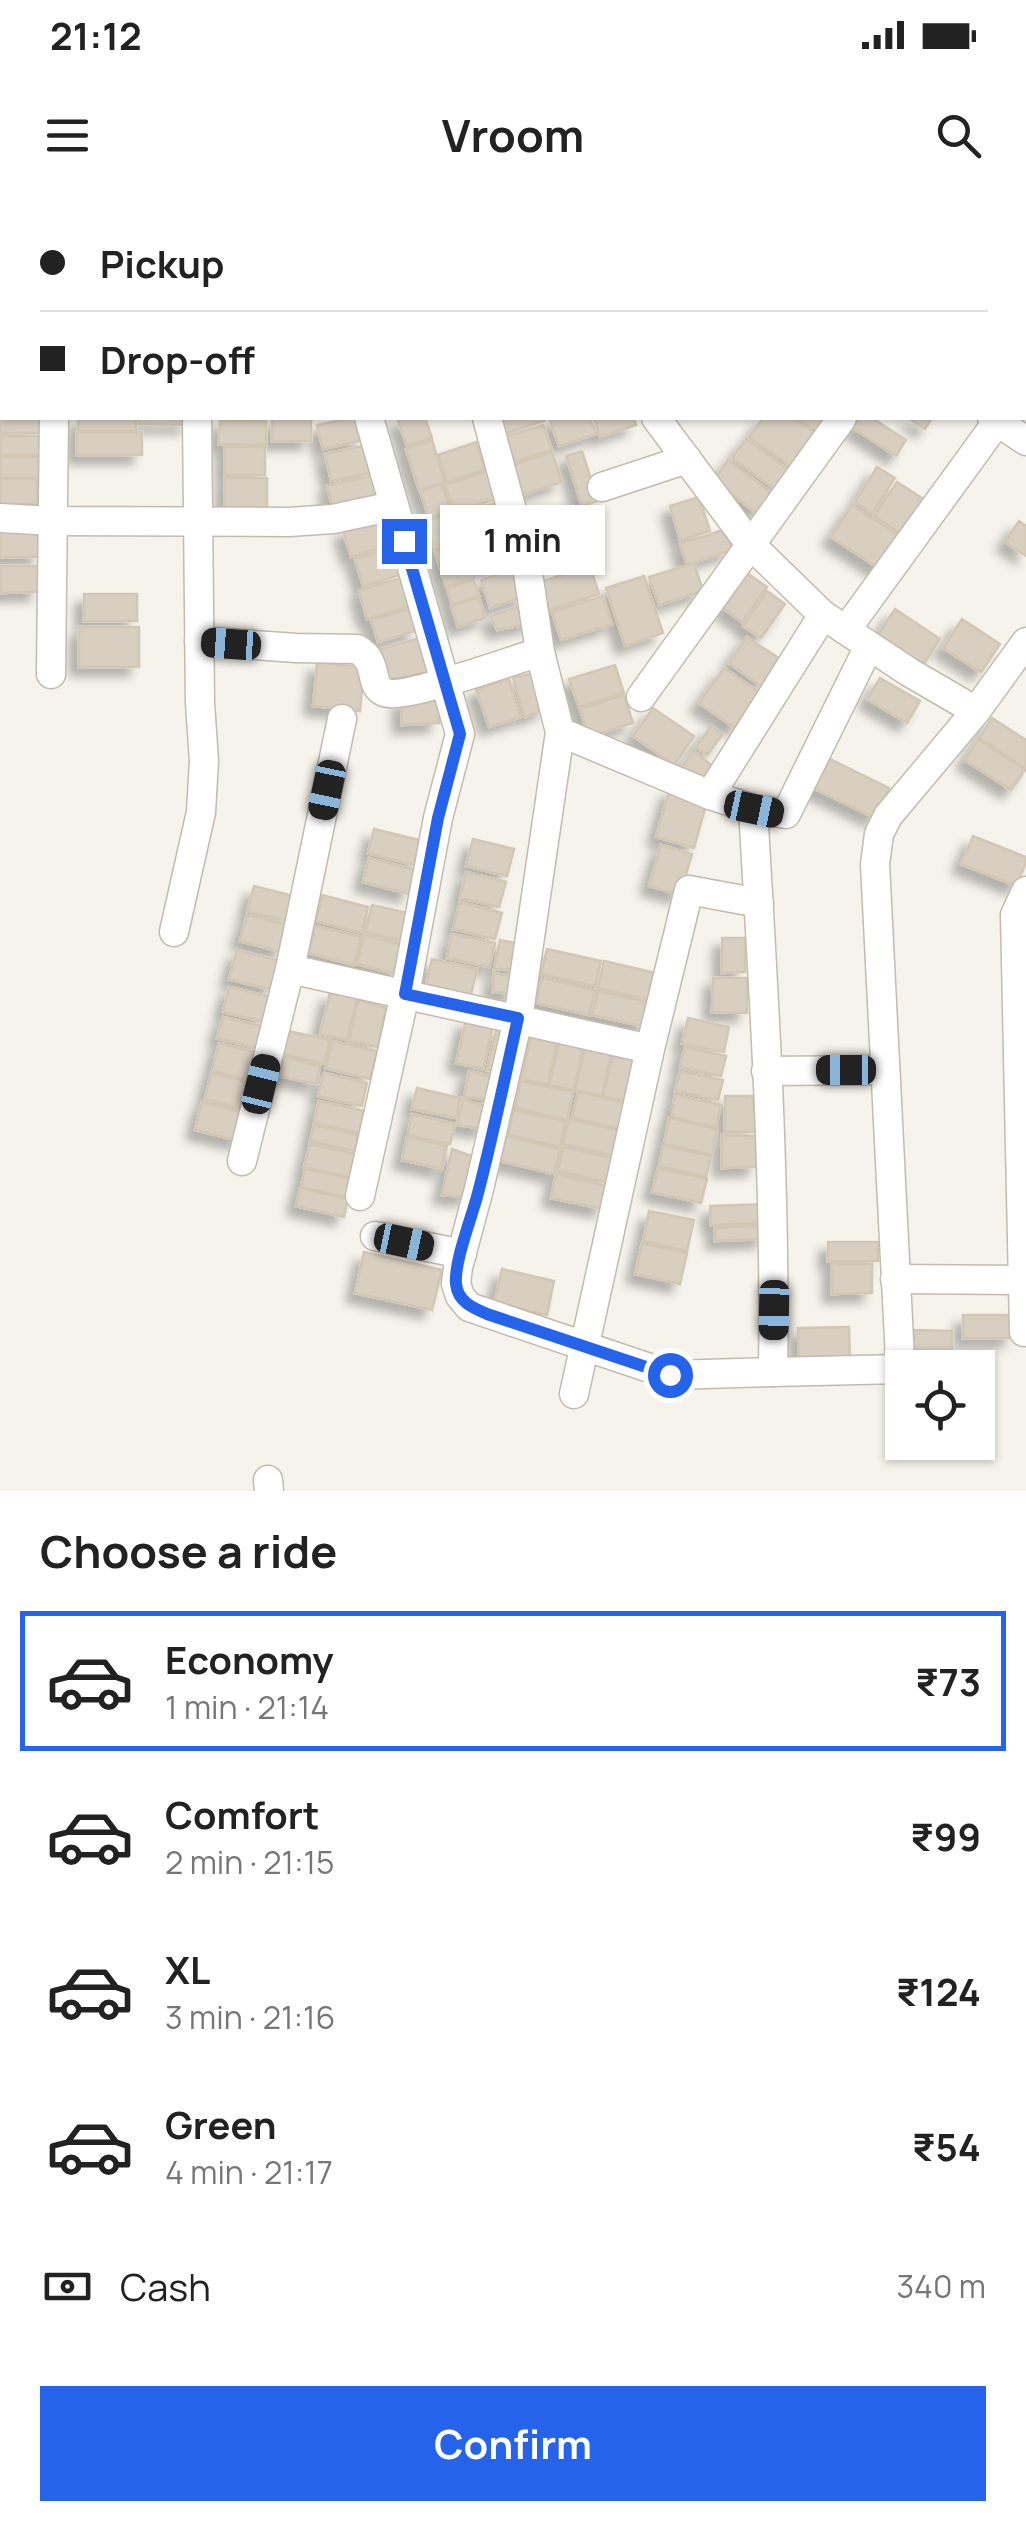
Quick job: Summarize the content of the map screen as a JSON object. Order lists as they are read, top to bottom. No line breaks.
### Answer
{"page":{"status":"21:12","header":"Vroom","banner":["Pickup","Drop-off"],"bubble":"1 min","heading":"Choose a ride","list":[{"name":"Economy","note":"1 min · 21:14","value":"₹73"},{"name":"Comfort","note":"2 min · 21:15","value":"₹99"},{"name":"XL","note":"3 min · 21:16","value":"₹124"},{"name":"Green","note":"4 min · 21:17","value":"₹54"}],"pay":["Cash","340 m"],"buttons":"Confirm"}}
